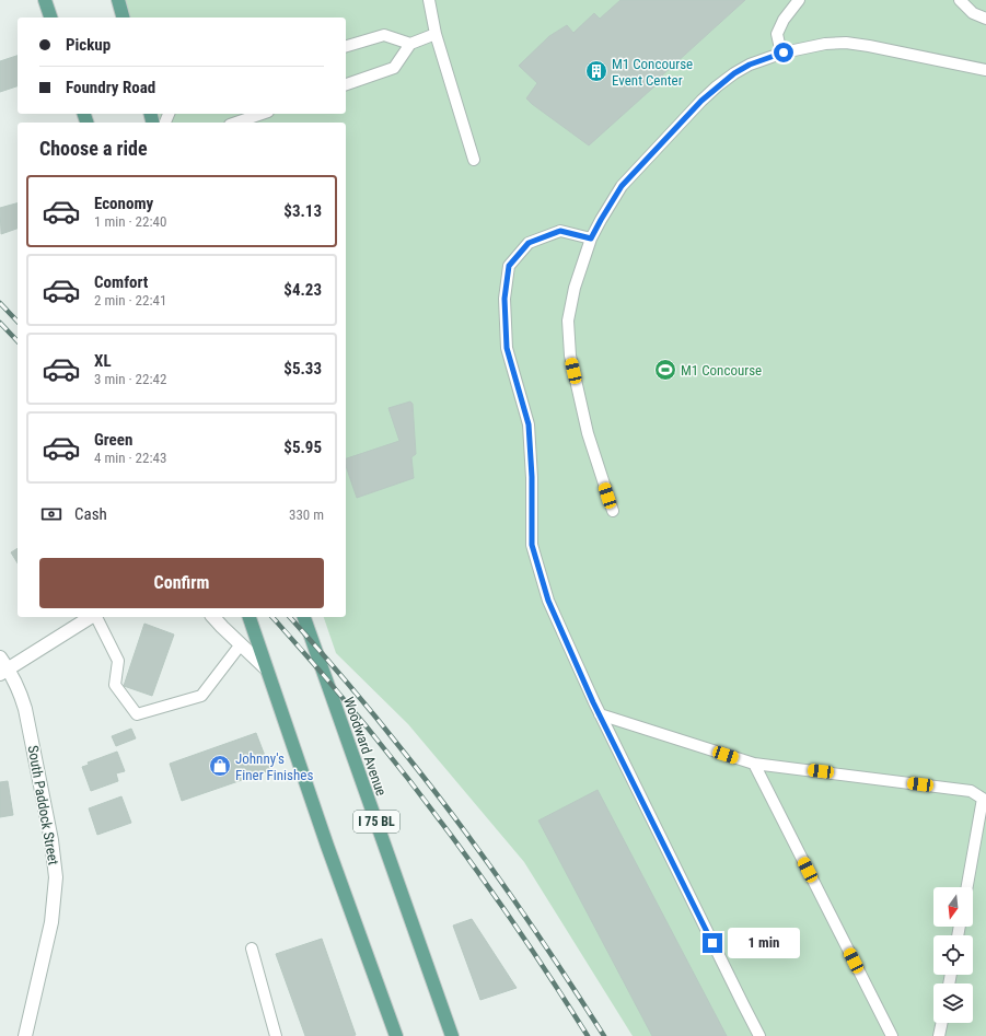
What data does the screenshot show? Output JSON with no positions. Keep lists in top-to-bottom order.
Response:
{
  "streets": {
    "main road": ["Woodward Avenue", "I 75 BL"],
    "street": ["South Paddock Street"]
  },
  "places": {
    "building": ["M1 Concourse Event Center"],
    "sports": ["M1 Concourse"],
    "shop": ["Johnny's Finer Finishes"]
  },
  "north": "bottom",
  "page": {
    "banner": ["Pickup", "Foundry Road"],
    "heading": "Choose a ride",
    "list": [
      {
        "name": "Economy",
        "note": "1 min · 22:40",
        "value": "$3.13"
      },
      {
        "name": "Comfort",
        "note": "2 min · 22:41",
        "value": "$4.23"
      },
      {
        "name": "XL",
        "note": "3 min · 22:42",
        "value": "$5.33"
      },
      {
        "name": "Green",
        "note": "4 min · 22:43",
        "value": "$5.95"
      }
    ],
    "pay": ["Cash", "330 m"],
    "buttons": "Confirm",
    "bubble": "1 min"
  }
}
